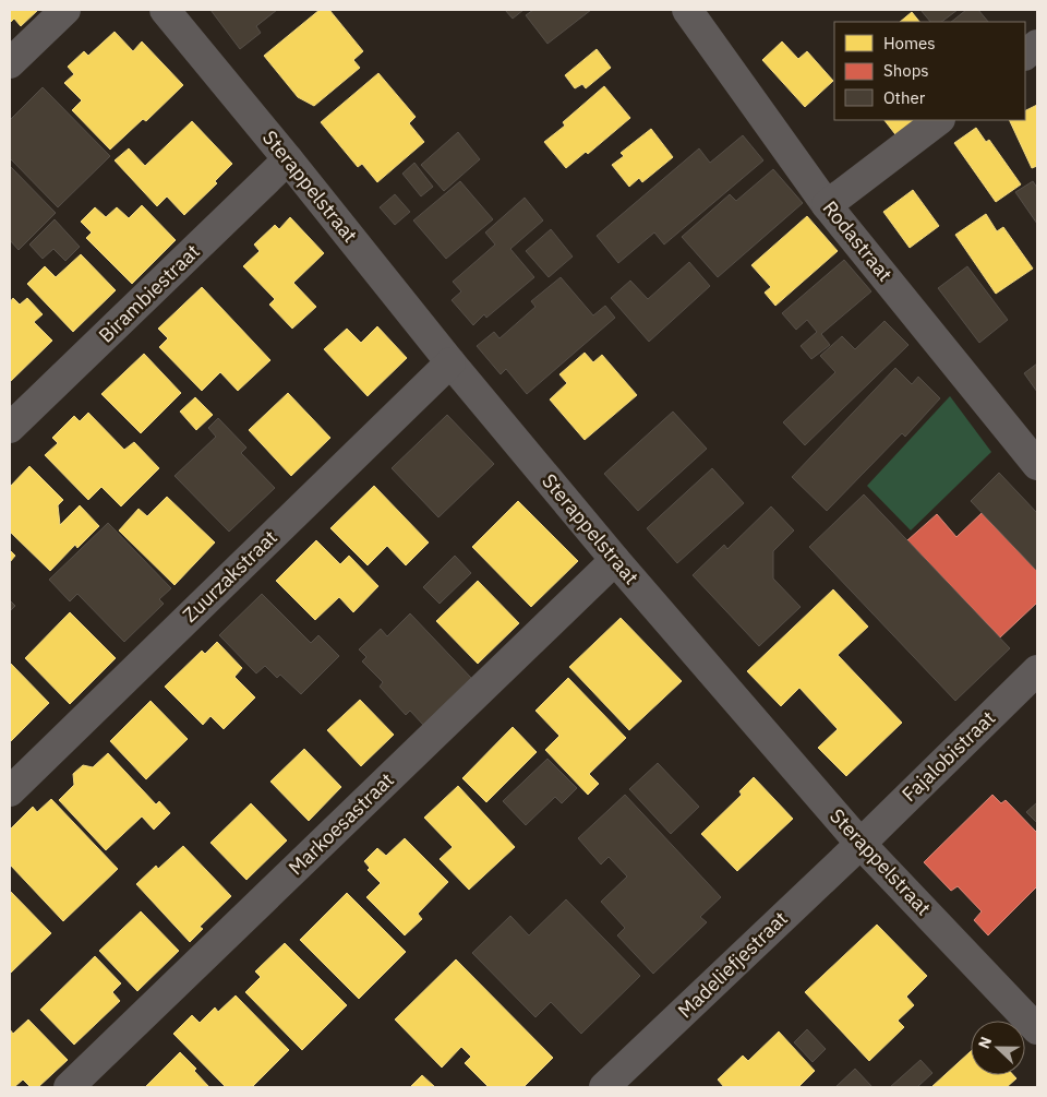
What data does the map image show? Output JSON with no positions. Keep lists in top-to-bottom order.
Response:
{
  "streets": {
    "street": [
      "Sterappelstraat",
      "Rodastraat",
      "Birambiestraat",
      "Zuurzakstraat",
      "Fajalobistraat",
      "Markoesastraat",
      "Madeliefjestraat"
    ]
  },
  "crossings": [
    ["Sterappelstraat", "Birambiestraat"],
    ["Sterappelstraat", "Zuurzakstraat"],
    ["Sterappelstraat", "Fajalobistraat"],
    ["Sterappelstraat", "Markoesastraat"],
    ["Sterappelstraat", "Madeliefjestraat"],
    ["Fajalobistraat", "Madeliefjestraat"]
  ],
  "legend": ["Homes", "Shops", "Other"],
  "north": "left"
}
